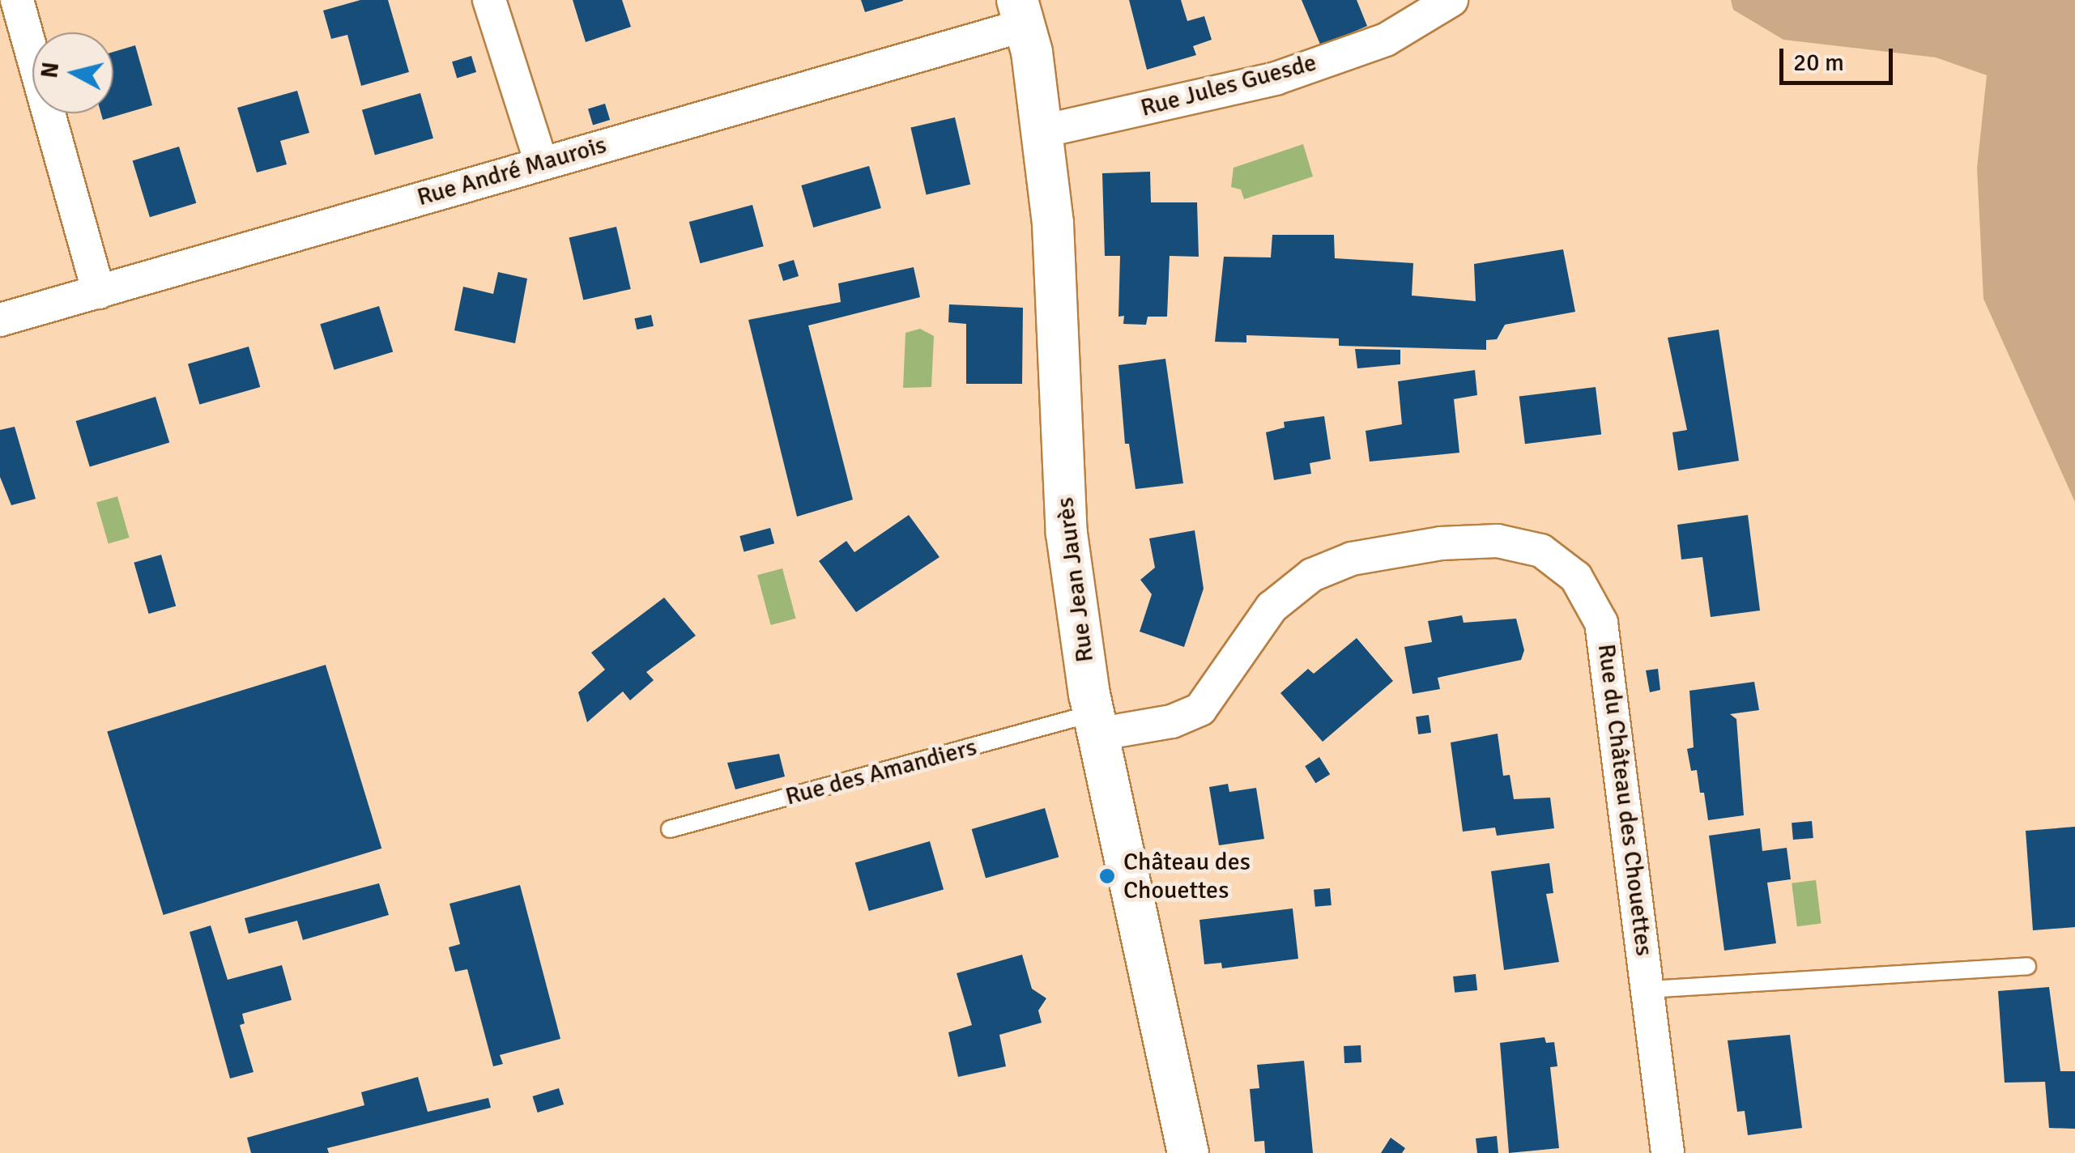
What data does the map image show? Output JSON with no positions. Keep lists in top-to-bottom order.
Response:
{
  "streets": {
    "street": [
      "Rue Jules Guesde",
      "Rue André Maurois",
      "Rue Jean Jaurès",
      "Rue du Château des Chouettes"
    ],
    "lane": ["Rue des Amandiers"]
  },
  "crossings": [
    ["Rue Jules Guesde", "Rue Jean Jaurès"],
    ["Rue André Maurois", "Rue Jean Jaurès"],
    ["Rue Jean Jaurès", "Rue des Amandiers"],
    ["Rue Jean Jaurès", "Rue du Château des Chouettes"],
    ["Rue des Amandiers", "Rue du Château des Chouettes"]
  ],
  "places": ["Château des Chouettes"],
  "scale_bar": "20 m",
  "north": "left"
}
